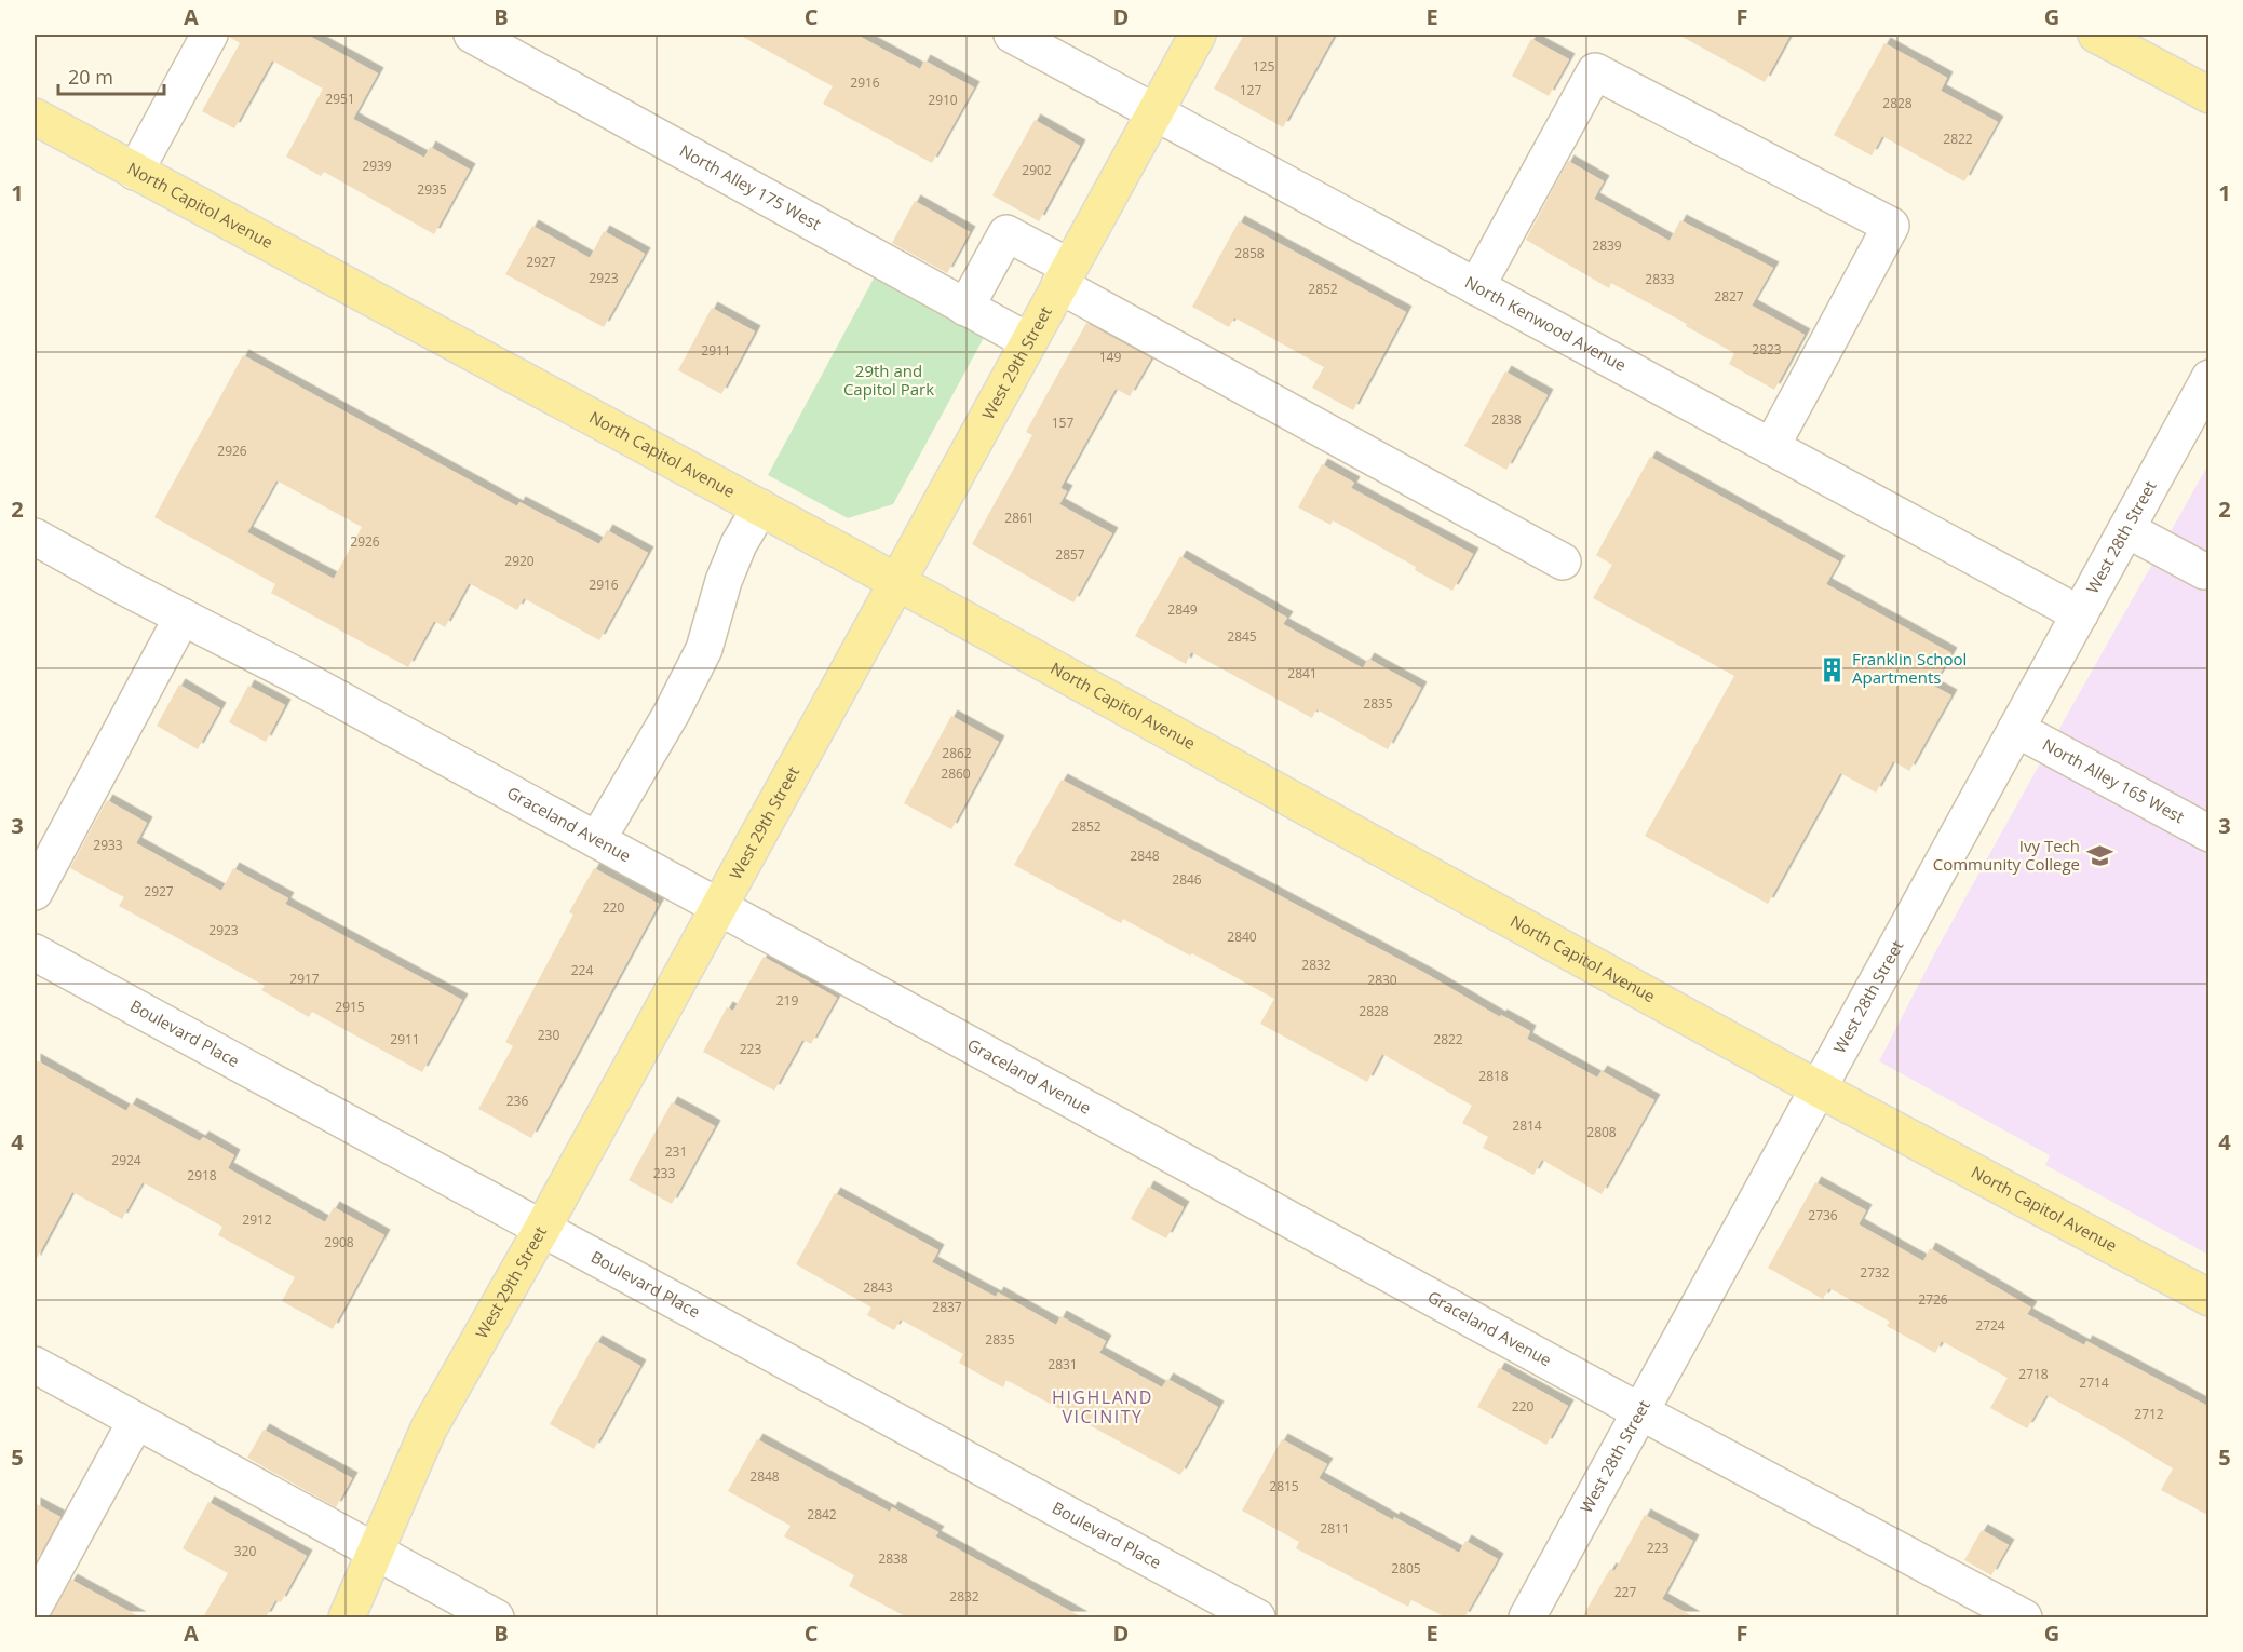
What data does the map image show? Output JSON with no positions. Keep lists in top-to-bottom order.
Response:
{
  "streets": {
    "main road": ["North Capitol Avenue", "West 29th Street"],
    "street": [
      "North Alley 175 West",
      "North Kenwood Avenue",
      "West 28th Street",
      "North Alley 165 West",
      "Graceland Avenue",
      "Boulevard Place"
    ]
  },
  "crossings": [
    ["North Alley 175 West", "West 29th Street"],
    ["North Capitol Avenue", "West 29th Street"],
    ["North Capitol Avenue", "West 28th Street"],
    ["North Kenwood Avenue", "West 29th Street"],
    ["North Kenwood Avenue", "West 28th Street"],
    ["West 29th Street", "Graceland Avenue"],
    ["West 29th Street", "Boulevard Place"],
    ["West 28th Street", "North Alley 165 West"],
    ["West 28th Street", "Graceland Avenue"]
  ],
  "districts": ["HIGHLAND VICINITY"],
  "parks": ["29th and Capitol Park"],
  "places": {
    "building": ["Franklin School Apartments"],
    "school or university": ["Ivy Tech Community College"]
  },
  "house_numbers": [
    "125",
    "2916",
    "127",
    "2951",
    "2910",
    "2828",
    "2822",
    "2939",
    "2902",
    "2935",
    "2839",
    "2858",
    "2927",
    "2923",
    "2833",
    "2852",
    "2827",
    "2823",
    "2911",
    "149",
    "2838",
    "157",
    "2926",
    "2861",
    "2926",
    "2857",
    "2920",
    "2916",
    "2849",
    "2845",
    "2841",
    "2835",
    "2862",
    "2860",
    "2852",
    "2933",
    "2848",
    "2846",
    "2927",
    "220",
    "2923",
    "2840",
    "2832",
    "224",
    "2917",
    "2830",
    "219",
    "2915",
    "2828",
    "230",
    "2911",
    "2822",
    "223",
    "2818",
    "236",
    "2814",
    "2808",
    "231",
    "2924",
    "233",
    "2918",
    "2736",
    "2912",
    "2908",
    "2732",
    "2843",
    "2726",
    "2837",
    "2724",
    "2835",
    "2831",
    "2718",
    "2714",
    "220",
    "2712",
    "2848",
    "2815",
    "2842",
    "2811",
    "223",
    "320",
    "2838",
    "2805",
    "227",
    "2832"
  ],
  "scale_bar": "20 m",
  "grid": {
    "columns": [
      "A",
      "B",
      "C",
      "D",
      "E",
      "F",
      "G"
    ],
    "rows": [
      "1",
      "2",
      "3",
      "4",
      "5"
    ]
  }
}
